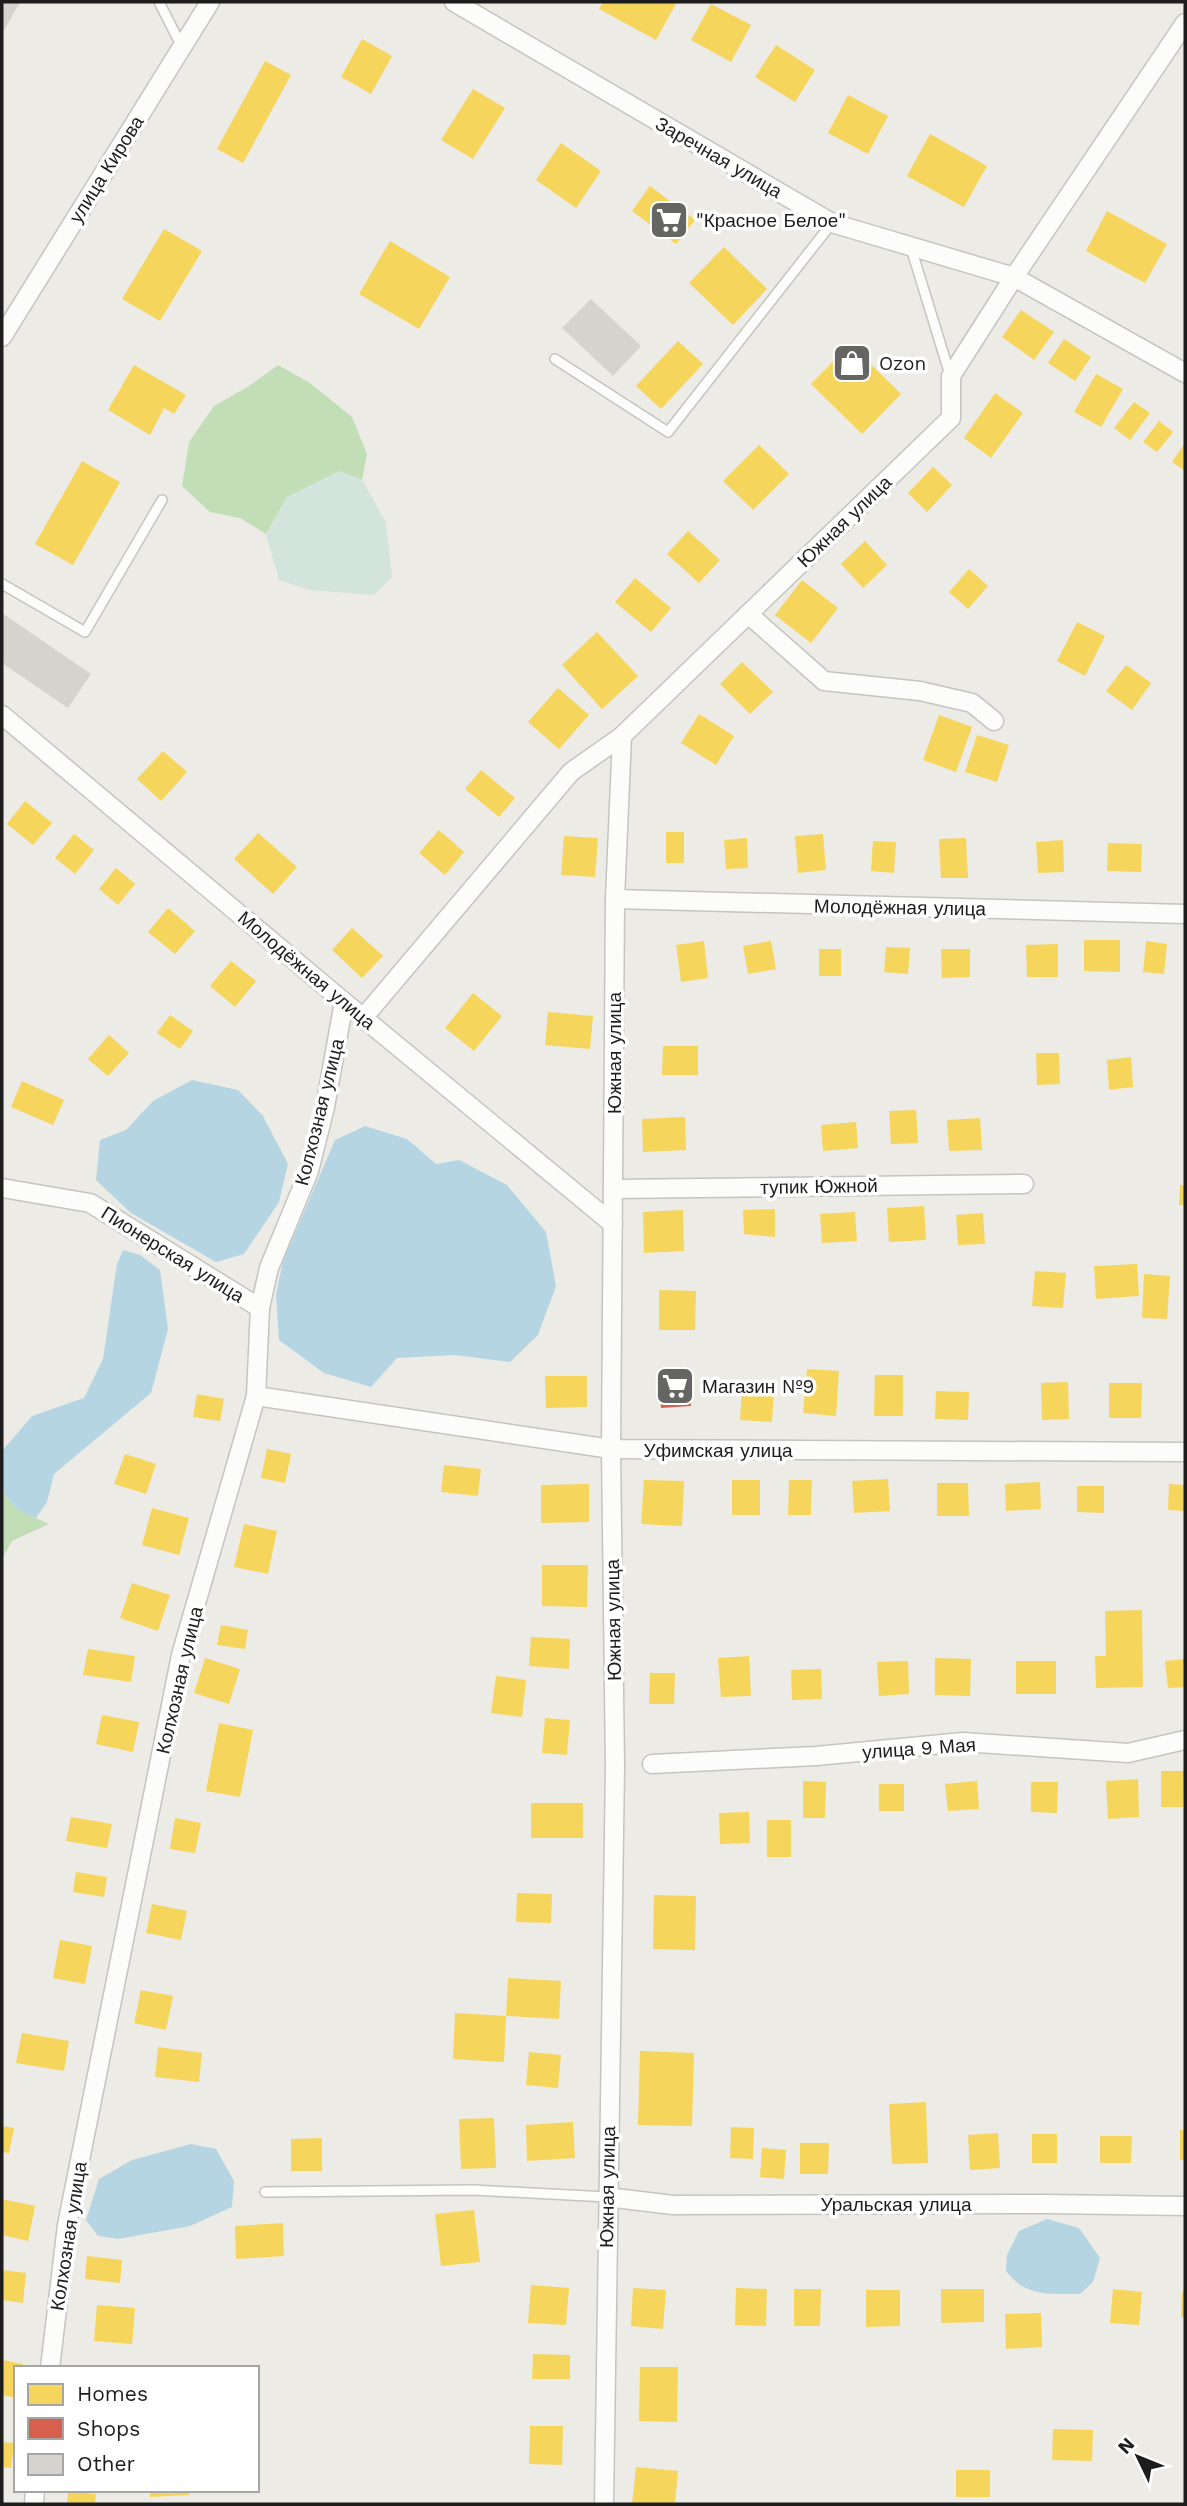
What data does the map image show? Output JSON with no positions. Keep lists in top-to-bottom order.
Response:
{
  "streets": {
    "street": [
      "Заречная улица",
      "улица Кирова",
      "Южная улица",
      "Молодёжная улица",
      "Колхозная улица",
      "тупик Южной",
      "Пионерская улица",
      "Уфимская улица",
      "улица 9 Мая",
      "Уральская улица"
    ]
  },
  "crossings": [
    ["Южная улица", "Молодёжная улица"],
    ["Южная улица", "тупик Южной"],
    ["Южная улица", "Уфимская улица"],
    ["Южная улица", "Уральская улица"],
    ["Молодёжная улица", "Колхозная улица"],
    ["Колхозная улица", "Пионерская улица"],
    ["Колхозная улица", "Уфимская улица"]
  ],
  "places": {
    "supermarket": ["\"Красное Белое\"", "Магазин №9"],
    "shop": ["Ozon"]
  },
  "legend": ["Homes", "Shops", "Other"],
  "north": "top left"
}
